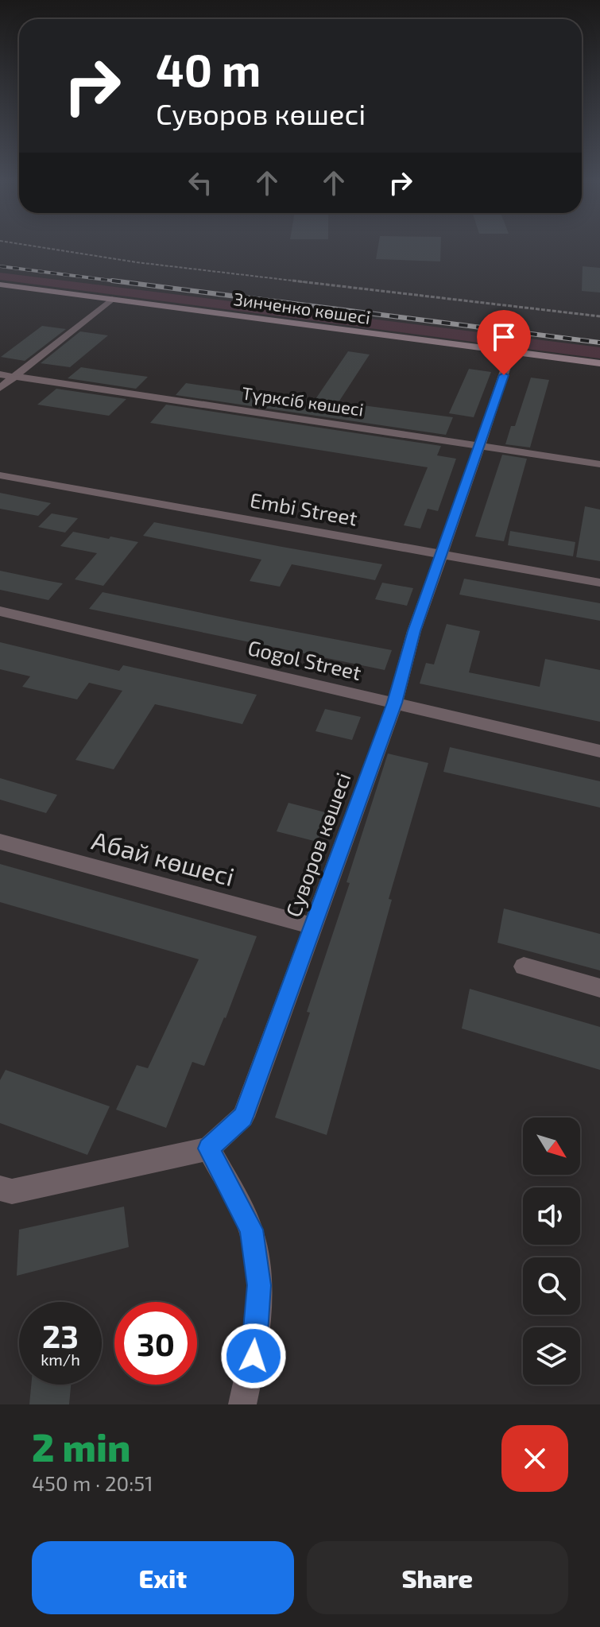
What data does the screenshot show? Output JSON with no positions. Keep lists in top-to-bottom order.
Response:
{
  "streets": {
    "main road": ["Зинченко көшесі"],
    "street": [
      "Түрксіб көшесі",
      "Embi Street",
      "Gogol Street",
      "Суворов көшесі",
      "Абай көшесі"
    ]
  },
  "crossings": [
    ["Зинченко көшесі", "Суворов көшесі"],
    ["Түрксіб көшесі", "Суворов көшесі"],
    ["Embi Street", "Суворов көшесі"],
    ["Gogol Street", "Суворов көшесі"],
    ["Суворов көшесі", "Абай көшесі"]
  ],
  "north": "bottom right",
  "page": {
    "turn": ["40 m", "Суворов көшесі"],
    "speed": "23 km/h",
    "limit": "30",
    "heading": ["2 min", "450 m · 20:51"],
    "buttons": ["Exit", "Share"]
  }
}
